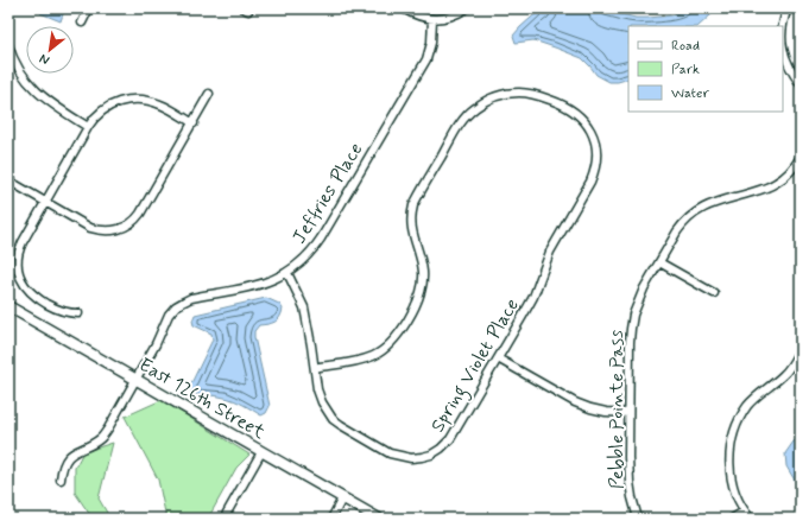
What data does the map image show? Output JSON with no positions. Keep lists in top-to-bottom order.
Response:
{
  "streets": {
    "street": [
      "Jeffries Place",
      "Spring Violet Place",
      "East 126th Street",
      "Pebble Pointe Pass"
    ]
  },
  "crossings": [
    ["Jeffries Place", "Spring Violet Place"],
    ["Jeffries Place", "East 126th Street"]
  ],
  "legend": ["Road", "Park", "Water"],
  "north": "bottom left"
}
